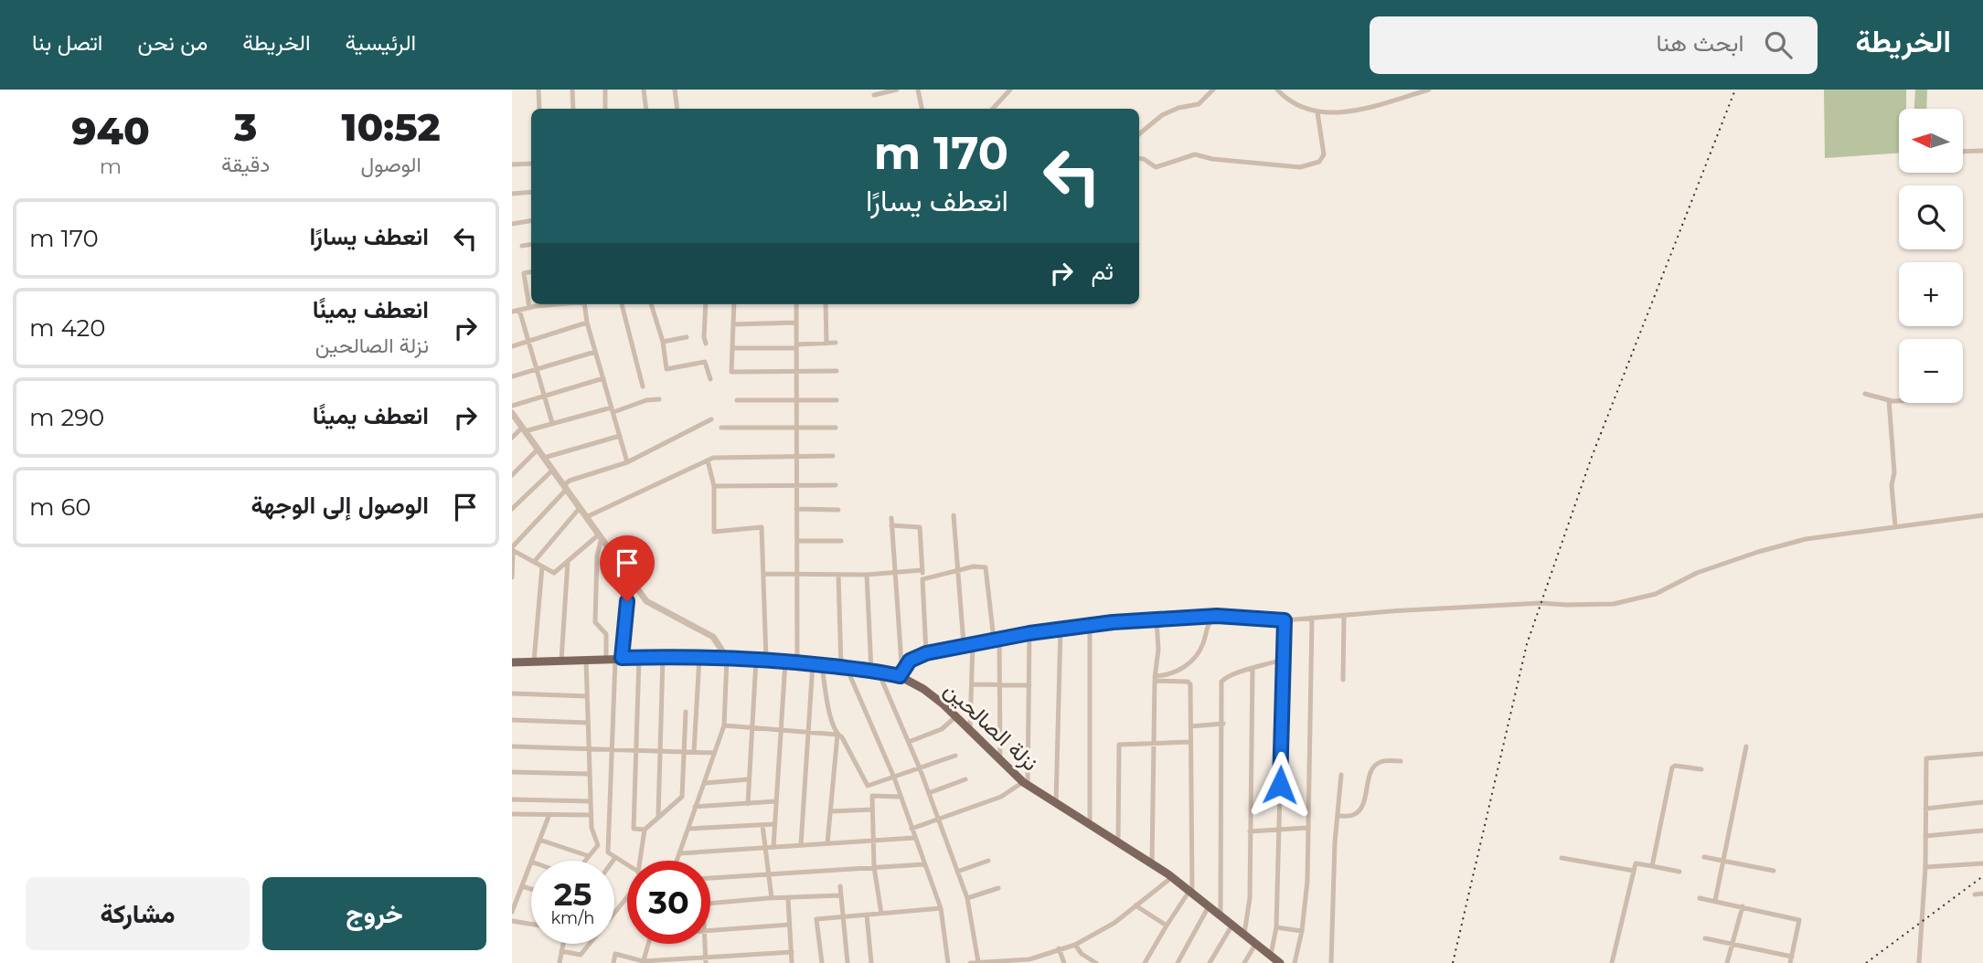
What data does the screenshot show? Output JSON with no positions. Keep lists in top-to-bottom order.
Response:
{
  "streets": {
    "main road": ["نزلة الصالحين"]
  },
  "north": "left",
  "page": {
    "header": "الخريطة",
    "search": "ابحث هنا",
    "nav": [
      "الرئيسية",
      "الخريطة",
      "من نحن",
      "اتصل بنا"
    ],
    "eta": [
      "10:52",
      "الوصول",
      "3",
      "دقيقة",
      "940",
      "m"
    ],
    "map_buttons": ["+", "−"],
    "turn": ["170 m", "انعطف يسارًا"],
    "list": [
      {
        "name": "انعطف يسارًا",
        "value": "170 m"
      },
      {
        "name": "انعطف يمينًا",
        "note": "نزلة الصالحين",
        "value": "420 m"
      },
      {
        "name": "انعطف يمينًا",
        "value": "290 m"
      },
      {
        "name": "الوصول إلى الوجهة",
        "value": "60 m"
      }
    ],
    "then": "ثم",
    "speed": "25 km/h",
    "limit": "30",
    "buttons": ["خروج", "مشاركة"]
  }
}
